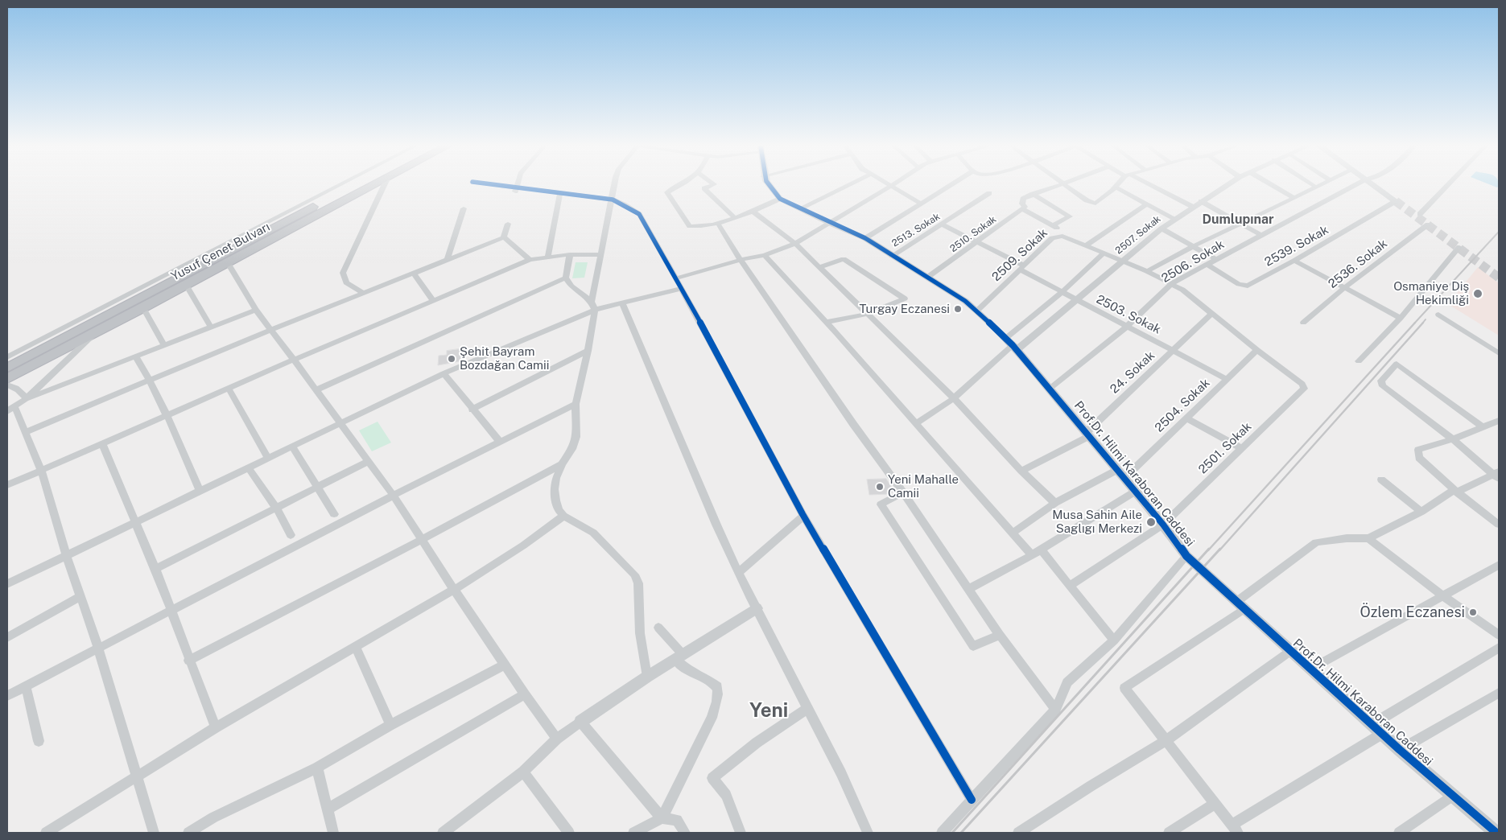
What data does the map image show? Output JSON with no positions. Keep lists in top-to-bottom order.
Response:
{
  "streets": {
    "highway": ["Yusuf Çenet Bulvarı"],
    "street": [
      "2513. Sokak",
      "2510. Sokak",
      "2507. Sokak",
      "2539. Sokak",
      "2509. Sokak",
      "2506. Sokak",
      "2536. Sokak",
      "2503. Sokak",
      "24. Sokak",
      "2504. Sokak",
      "2501. Sokak",
      "Prof.Dr. Hilmi Karaboran Caddesi"
    ]
  },
  "crossings": [
    ["2513. Sokak", "2503. Sokak"],
    ["2513. Sokak", "Prof.Dr. Hilmi Karaboran Caddesi"],
    ["2510. Sokak", "2503. Sokak"],
    ["2510. Sokak", "Prof.Dr. Hilmi Karaboran Caddesi"],
    ["2507. Sokak", "2509. Sokak"],
    ["2507. Sokak", "2503. Sokak"],
    ["2507. Sokak", "Prof.Dr. Hilmi Karaboran Caddesi"],
    ["2539. Sokak", "2506. Sokak"],
    ["2509. Sokak", "2506. Sokak"],
    ["2509. Sokak", "2503. Sokak"],
    ["2509. Sokak", "Prof.Dr. Hilmi Karaboran Caddesi"],
    ["2506. Sokak", "2503. Sokak"],
    ["2506. Sokak", "Prof.Dr. Hilmi Karaboran Caddesi"],
    ["2503. Sokak", "24. Sokak"],
    ["2503. Sokak", "2504. Sokak"],
    ["24. Sokak", "Prof.Dr. Hilmi Karaboran Caddesi"],
    ["2504. Sokak", "2501. Sokak"],
    ["2504. Sokak", "Prof.Dr. Hilmi Karaboran Caddesi"],
    ["2501. Sokak", "Prof.Dr. Hilmi Karaboran Caddesi"]
  ],
  "districts": ["Dumlupınar", "Yeni"],
  "places": [
    "Osmaniye Diş Hekimliği",
    "Turgay Eczanesi",
    "Şehit Bayram Bozdağan Camii",
    "Yeni Mahalle Camii",
    "Musa Sahin Aile Saglıgı Merkezi",
    "Özlem Eczanesi"
  ]
}
